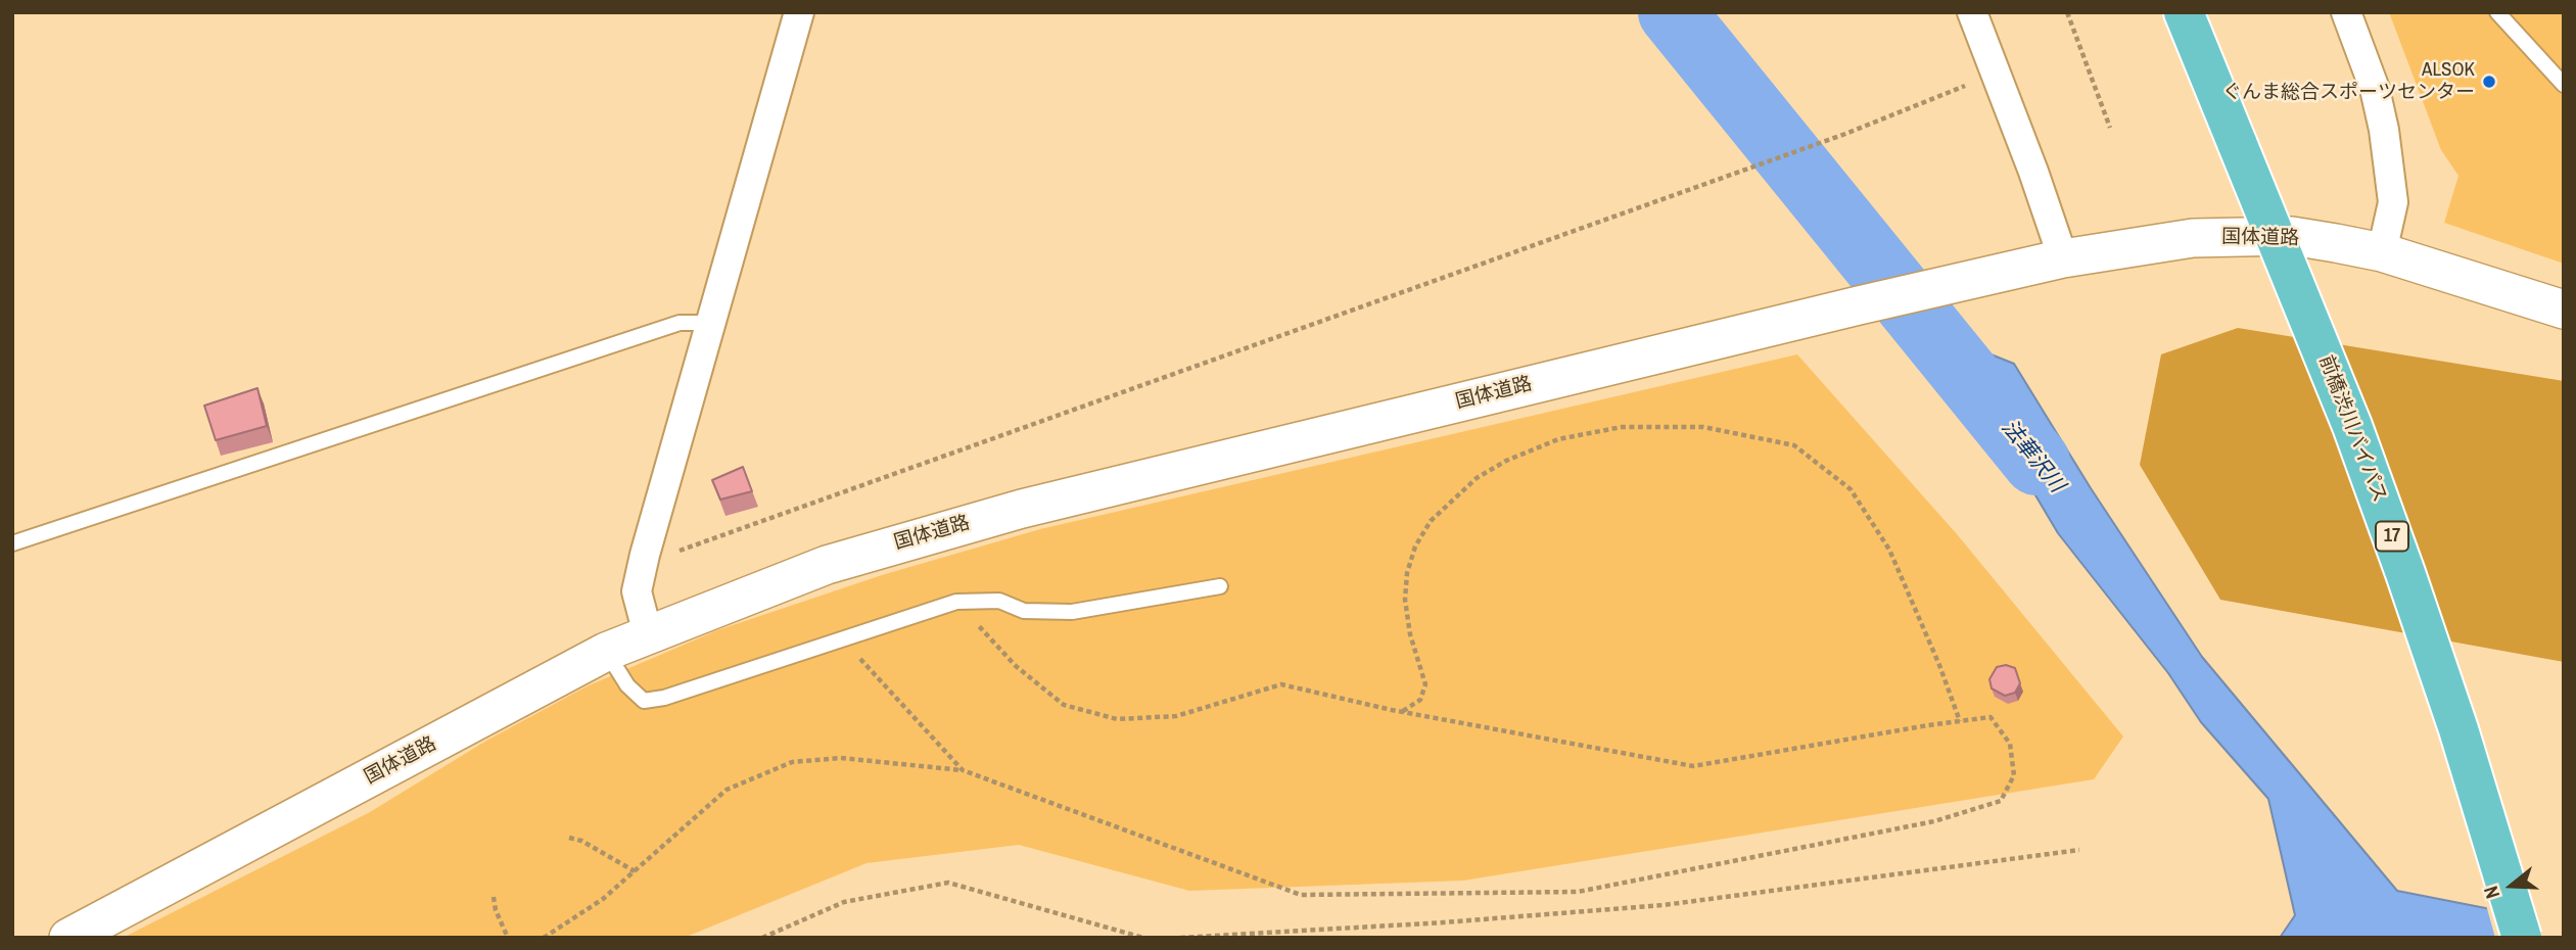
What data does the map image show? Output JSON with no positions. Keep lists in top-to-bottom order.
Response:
{
  "streets": {
    "highway": ["前橋渋川バイパス", "17"],
    "street": ["国体道路"]
  },
  "water": ["法華沢川"],
  "places": ["ALSOK ぐんま総合スポーツセンター"],
  "north": "left"
}
